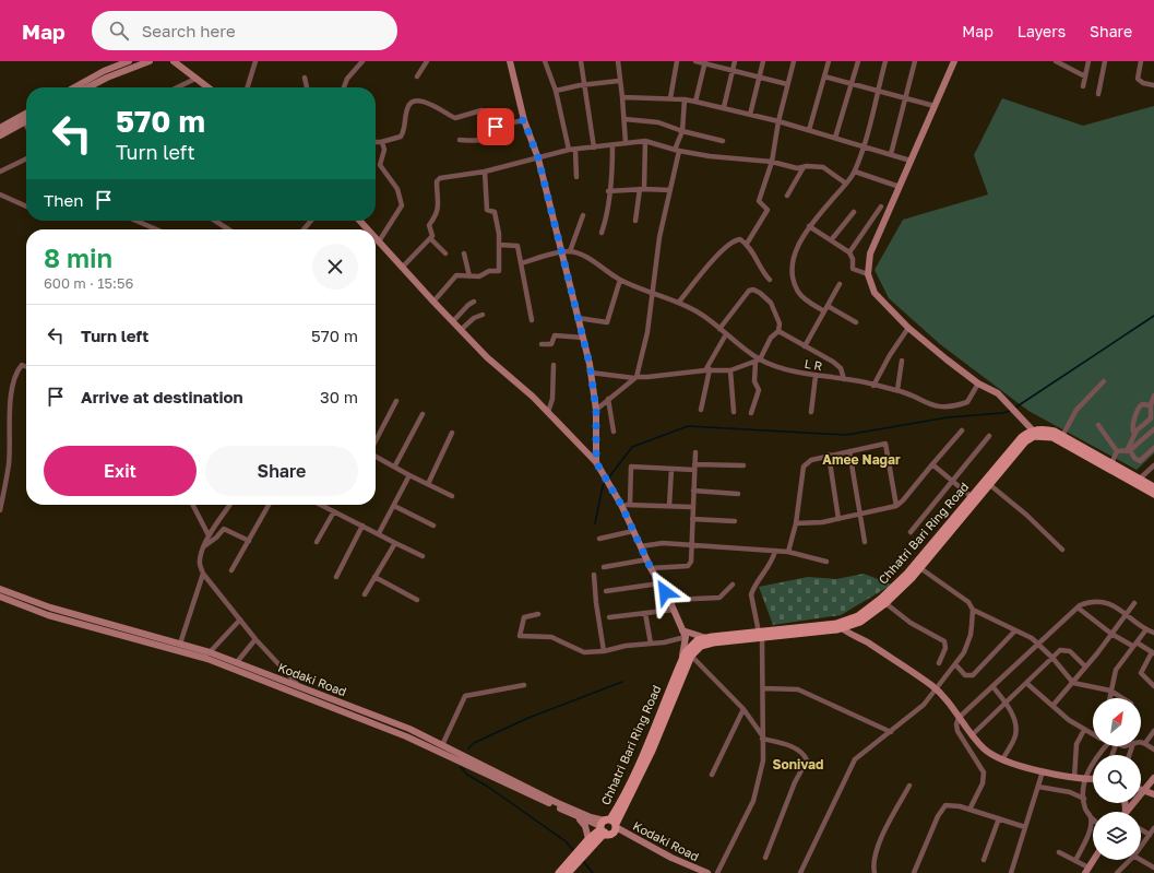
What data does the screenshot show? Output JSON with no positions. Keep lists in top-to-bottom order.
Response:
{
  "streets": {
    "main road": ["Chhatri Bari Ring Road"],
    "street": ["L R", "Kodaki Road"]
  },
  "crossings": [
    ["Chhatri Bari Ring Road", "Kodaki Road"]
  ],
  "districts": ["Amee Nagar", "Sonivad"],
  "north": "top right",
  "page": {
    "header": "Map",
    "search": "Search here",
    "nav": ["Map", "Layers", "Share"],
    "turn": ["570 m", "Turn left"],
    "then": "Then",
    "heading": ["8 min", "600 m · 15:56"],
    "list": [
      {
        "name": "Turn left",
        "value": "570 m"
      },
      {
        "name": "Arrive at destination",
        "value": "30 m"
      }
    ],
    "buttons": ["Exit", "Share"]
  }
}
